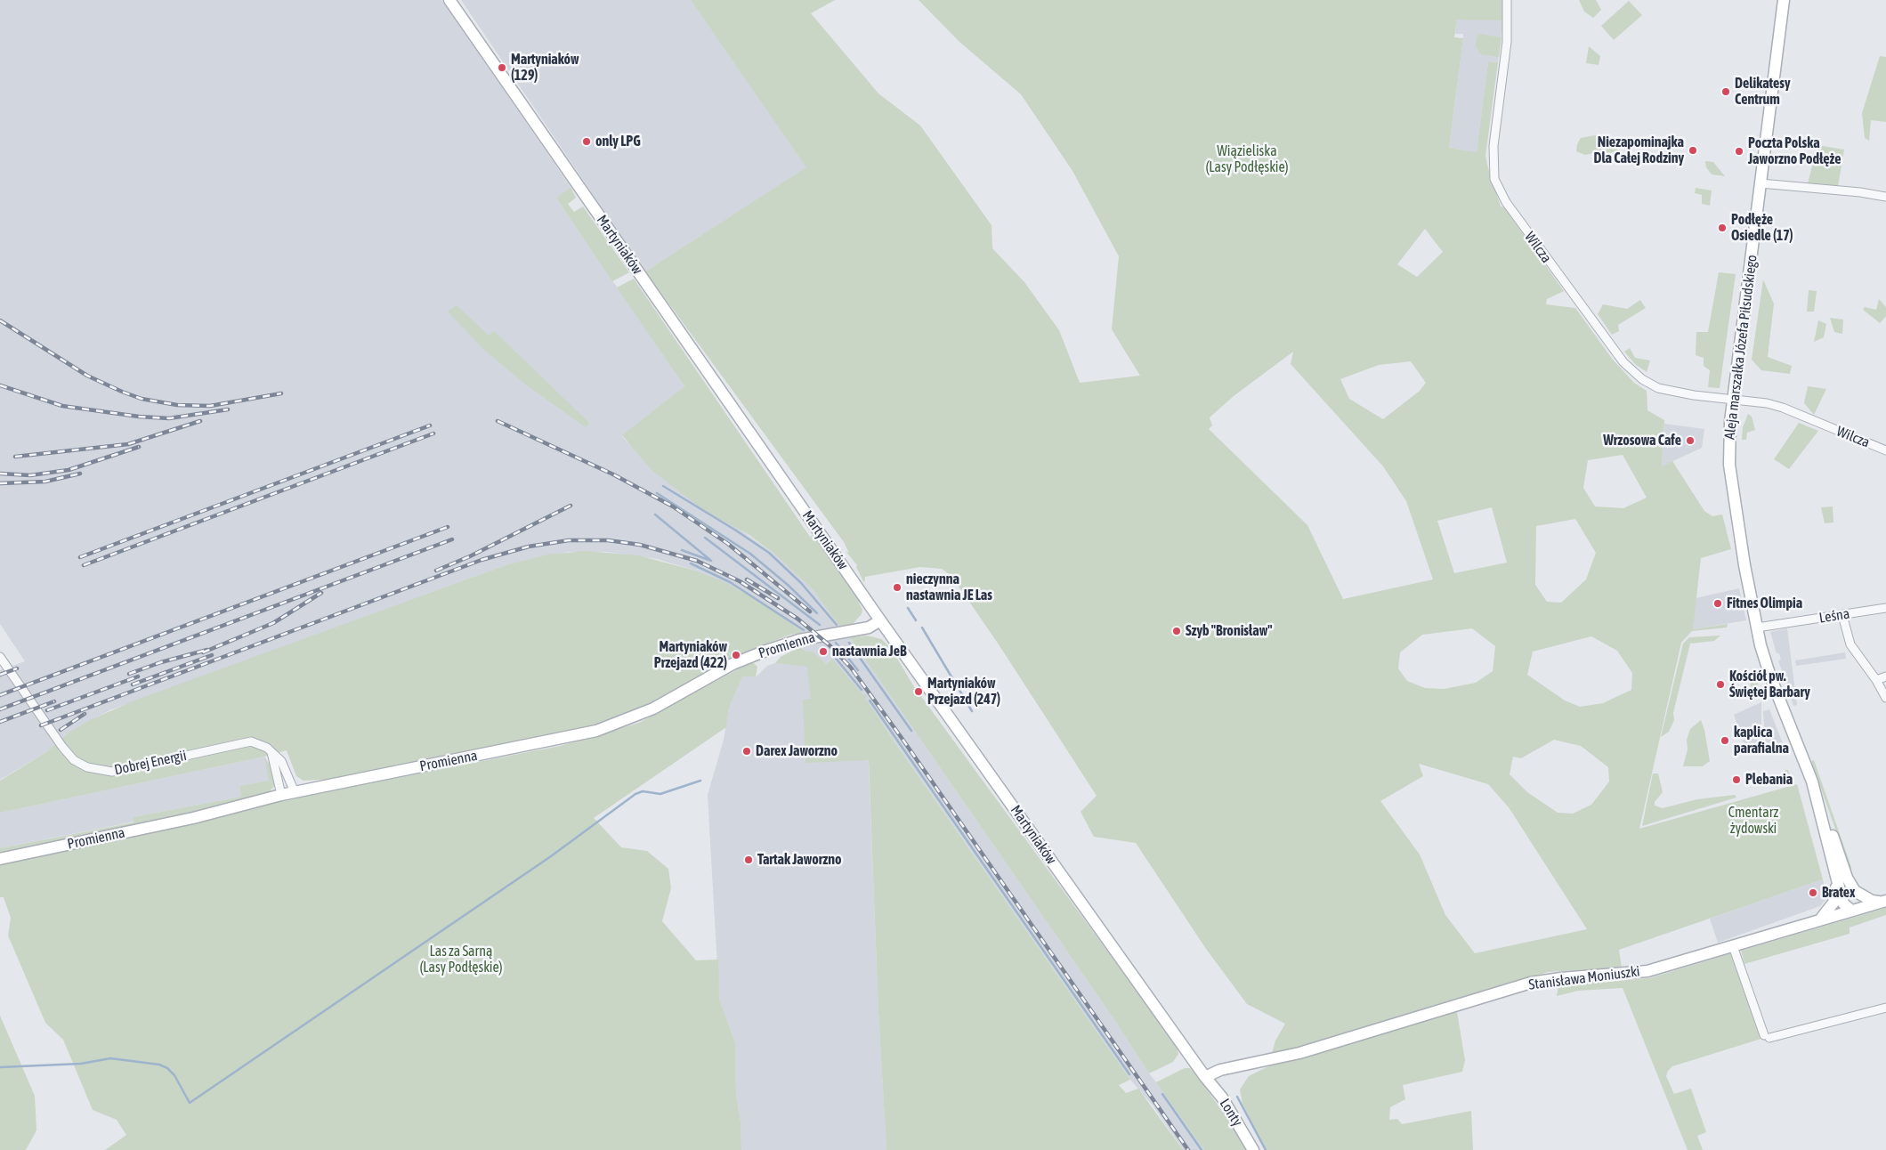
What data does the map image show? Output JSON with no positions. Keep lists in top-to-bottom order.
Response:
{
  "streets": {
    "street": [
      "Martyniaków",
      "Wilcza",
      "Aleja marszałka Józefa Piłsudskiego",
      "Leśna",
      "Promienna",
      "Dobrej Energii",
      "Stanisława Moniuszki",
      "Lonty"
    ]
  },
  "crossings": [
    ["Martyniaków", "Promienna"],
    ["Martyniaków", "Stanisława Moniuszki"],
    ["Martyniaków", "Lonty"],
    ["Wilcza", "Aleja marszałka Józefa Piłsudskiego"],
    ["Aleja marszałka Józefa Piłsudskiego", "Leśna"],
    ["Aleja marszałka Józefa Piłsudskiego", "Stanisława Moniuszki"],
    ["Promienna", "Dobrej Energii"],
    ["Stanisława Moniuszki", "Lonty"]
  ],
  "parks": ["Wiązieliska (Lasy Podłęskie)", "Cmentarz żydowski", "Las za Sarną (Lasy Podłęskie)"],
  "places": [
    "Martyniaków (129)",
    "Delikatesy Centrum",
    "only LPG",
    "Niezapominajka Dla Całej Rodziny",
    "Poczta Polska Jaworzno Podłęże",
    "Podłęże Osiedle (17)",
    "Wrzosowa Cafe",
    "nieczynna nastawnia JE Las",
    "Fitnes Olimpia",
    "Szyb \"Bronisław\"",
    "nastawnia JeB",
    "Martyniaków Przejazd (422)",
    "Kościół pw. Świętej Barbary",
    "Martyniaków Przejazd (247)",
    "kaplica parafialna",
    "Darex Jaworzno",
    "Plebania",
    "Tartak Jaworzno",
    "Bratex"
  ]
}
